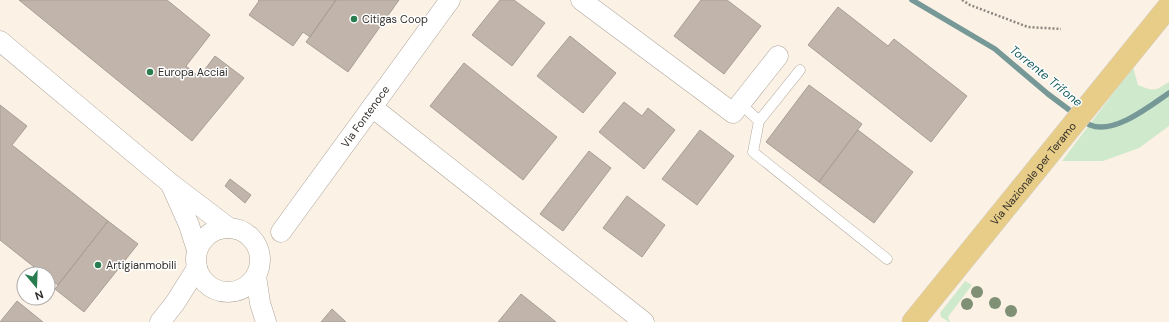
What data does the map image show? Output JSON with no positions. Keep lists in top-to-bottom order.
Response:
{
  "streets": {
    "main road": ["Via Nazionale per Teramo"],
    "street": ["Via Fontenoce"]
  },
  "water": ["Torrente Trifone"],
  "places": ["Citigas Coop", "Europa Acciai", "Artigianmobili"],
  "north": "bottom"
}
